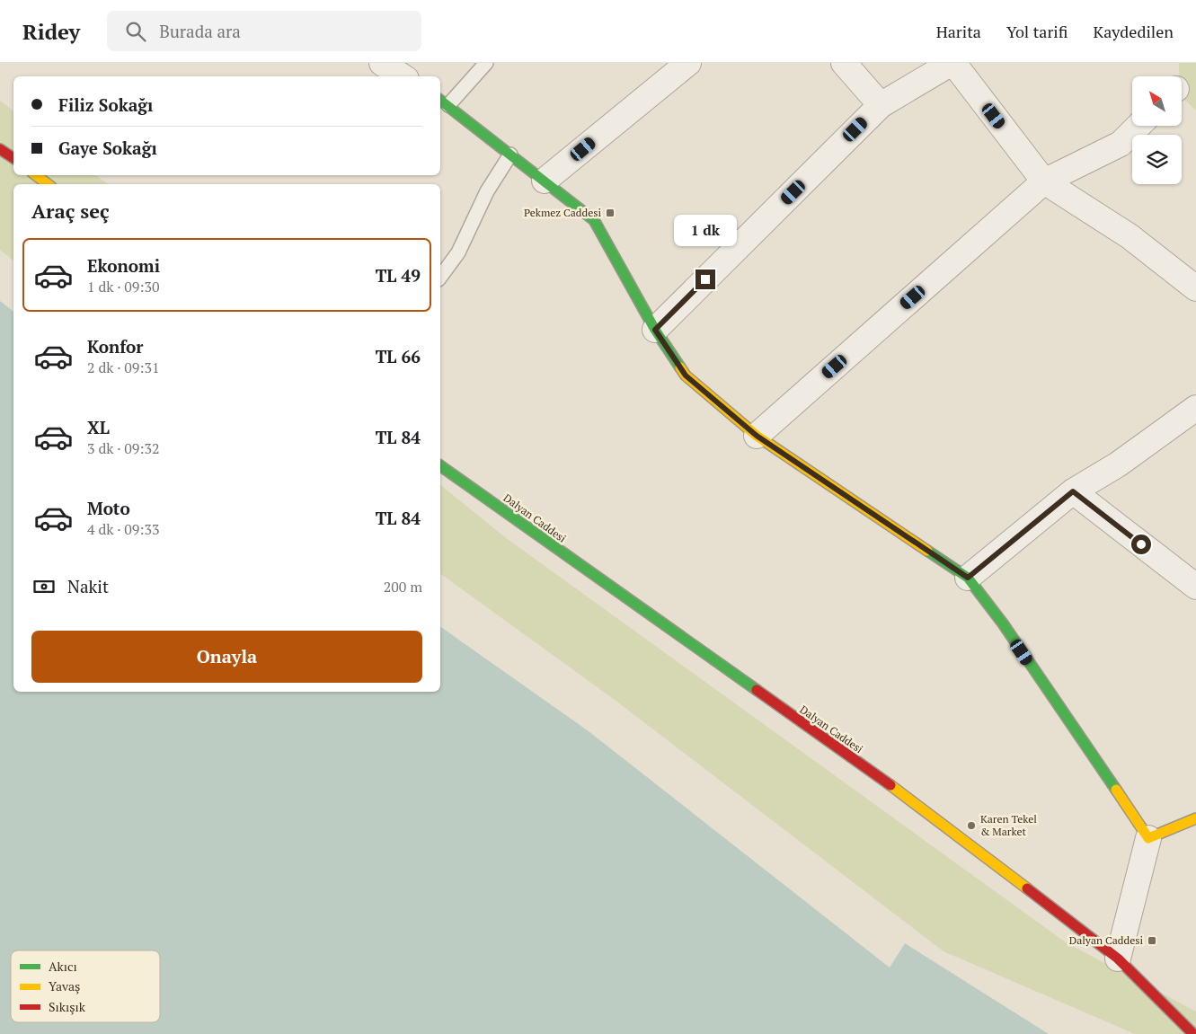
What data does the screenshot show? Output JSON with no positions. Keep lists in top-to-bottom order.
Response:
{
  "streets": {
    "street": ["Dalyan Caddesi"]
  },
  "places": {
    "transit": ["Pekmez Caddesi", "Dalyan Caddesi"],
    "other": ["Karen Tekel & Market"]
  },
  "legend": ["Akıcı", "Yavaş", "Sıkışık"],
  "north": "top left",
  "page": {
    "header": "Ridey",
    "search": "Burada ara",
    "nav": ["Harita", "Yol tarifi", "Kaydedilen"],
    "banner": ["Filiz Sokağı", "Gaye Sokağı"],
    "heading": "Araç seç",
    "bubble": "1 dk",
    "list": [
      {
        "name": "Ekonomi",
        "note": "1 dk · 09:30",
        "value": "TL 49"
      },
      {
        "name": "Konfor",
        "note": "2 dk · 09:31",
        "value": "TL 66"
      },
      {
        "name": "XL",
        "note": "3 dk · 09:32",
        "value": "TL 84"
      },
      {
        "name": "Moto",
        "note": "4 dk · 09:33",
        "value": "TL 84"
      }
    ],
    "pay": ["Nakit", "200 m"],
    "buttons": "Onayla"
  }
}
